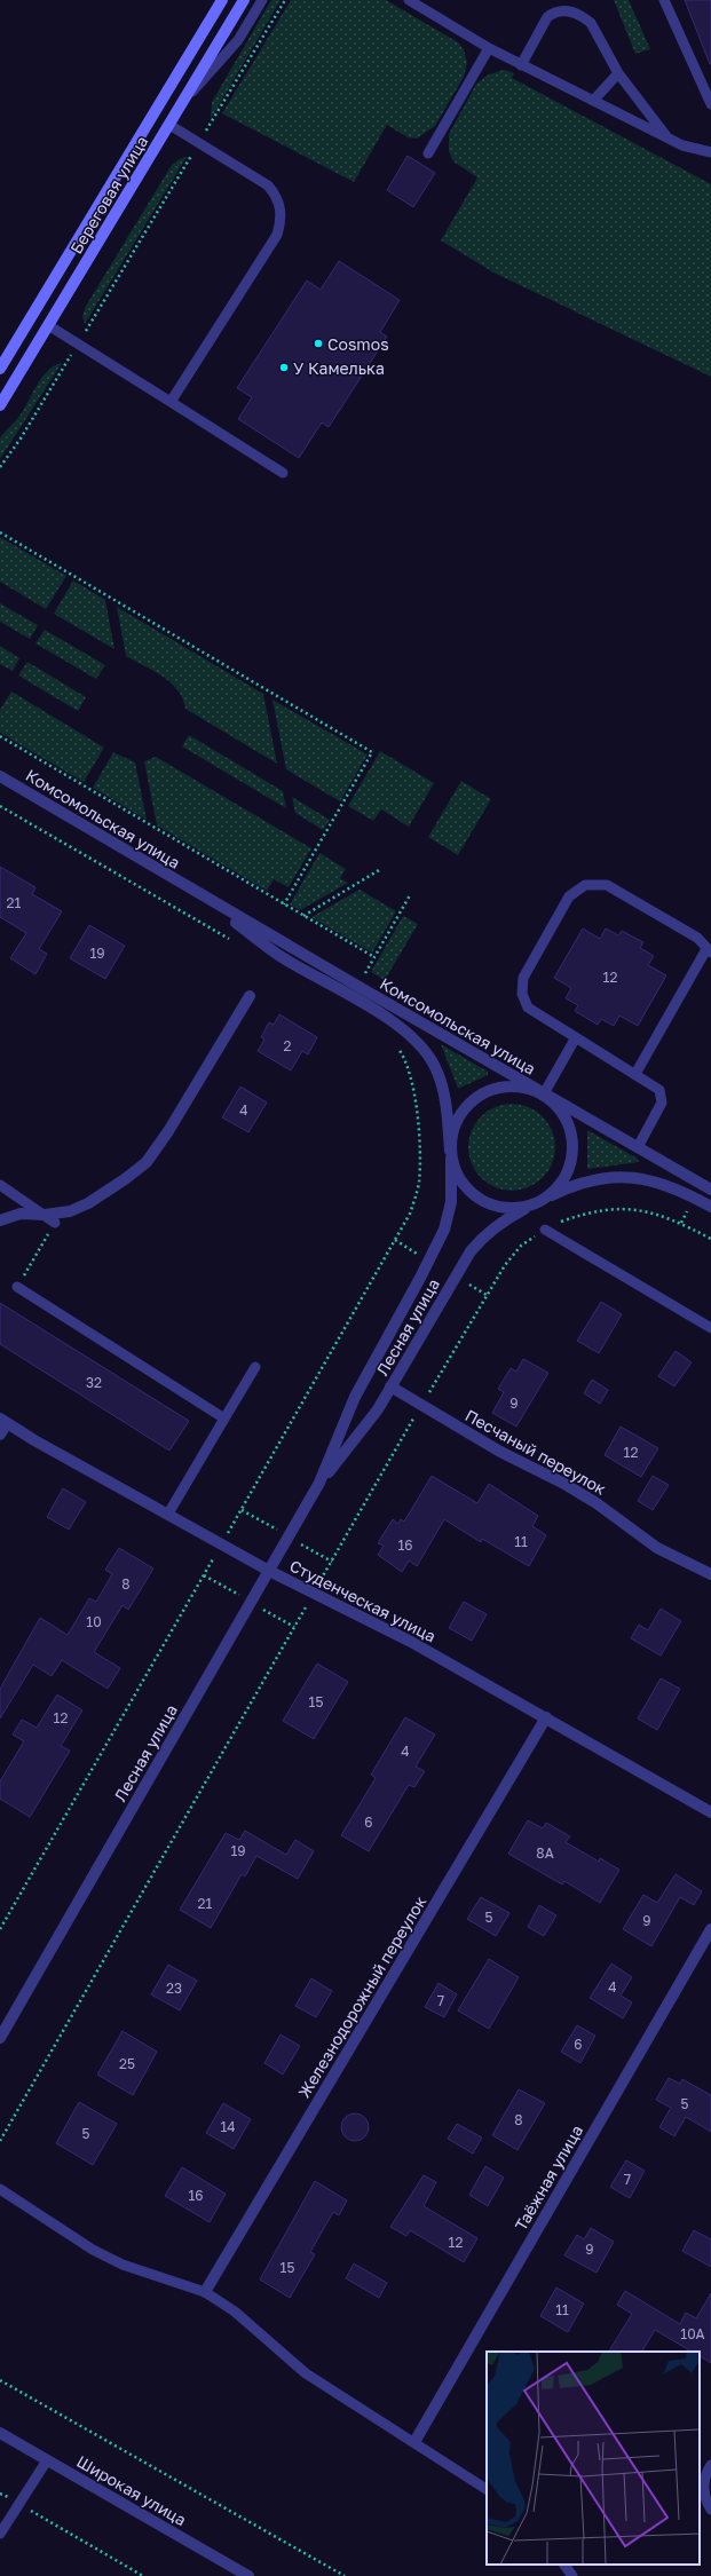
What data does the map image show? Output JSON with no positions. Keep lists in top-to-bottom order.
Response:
{
  "streets": {
    "main road": ["Береговая улица"],
    "street": [
      "Комсомольская улица",
      "Лесная улица",
      "Песчаный переулок",
      "Студенческая улица",
      "Железнодорожный переулок",
      "Таёжная улица",
      "Широкая улица"
    ]
  },
  "crossings": [
    ["Комсомольская улица", "Лесная улица"],
    ["Лесная улица", "Песчаный переулок"],
    ["Лесная улица", "Студенческая улица"],
    ["Студенческая улица", "Железнодорожный переулок"]
  ],
  "places": ["Cosmos", "У Камелька"],
  "house_numbers": [
    "21",
    "19",
    "12",
    "2",
    "4",
    "32",
    "9",
    "12",
    "11",
    "16",
    "8",
    "10",
    "15",
    "12",
    "4",
    "6",
    "19",
    "8А",
    "21",
    "5",
    "9",
    "4",
    "23",
    "7",
    "6",
    "25",
    "5",
    "8",
    "14",
    "5",
    "7",
    "16",
    "12",
    "9",
    "15",
    "11",
    "10А"
  ]
}
